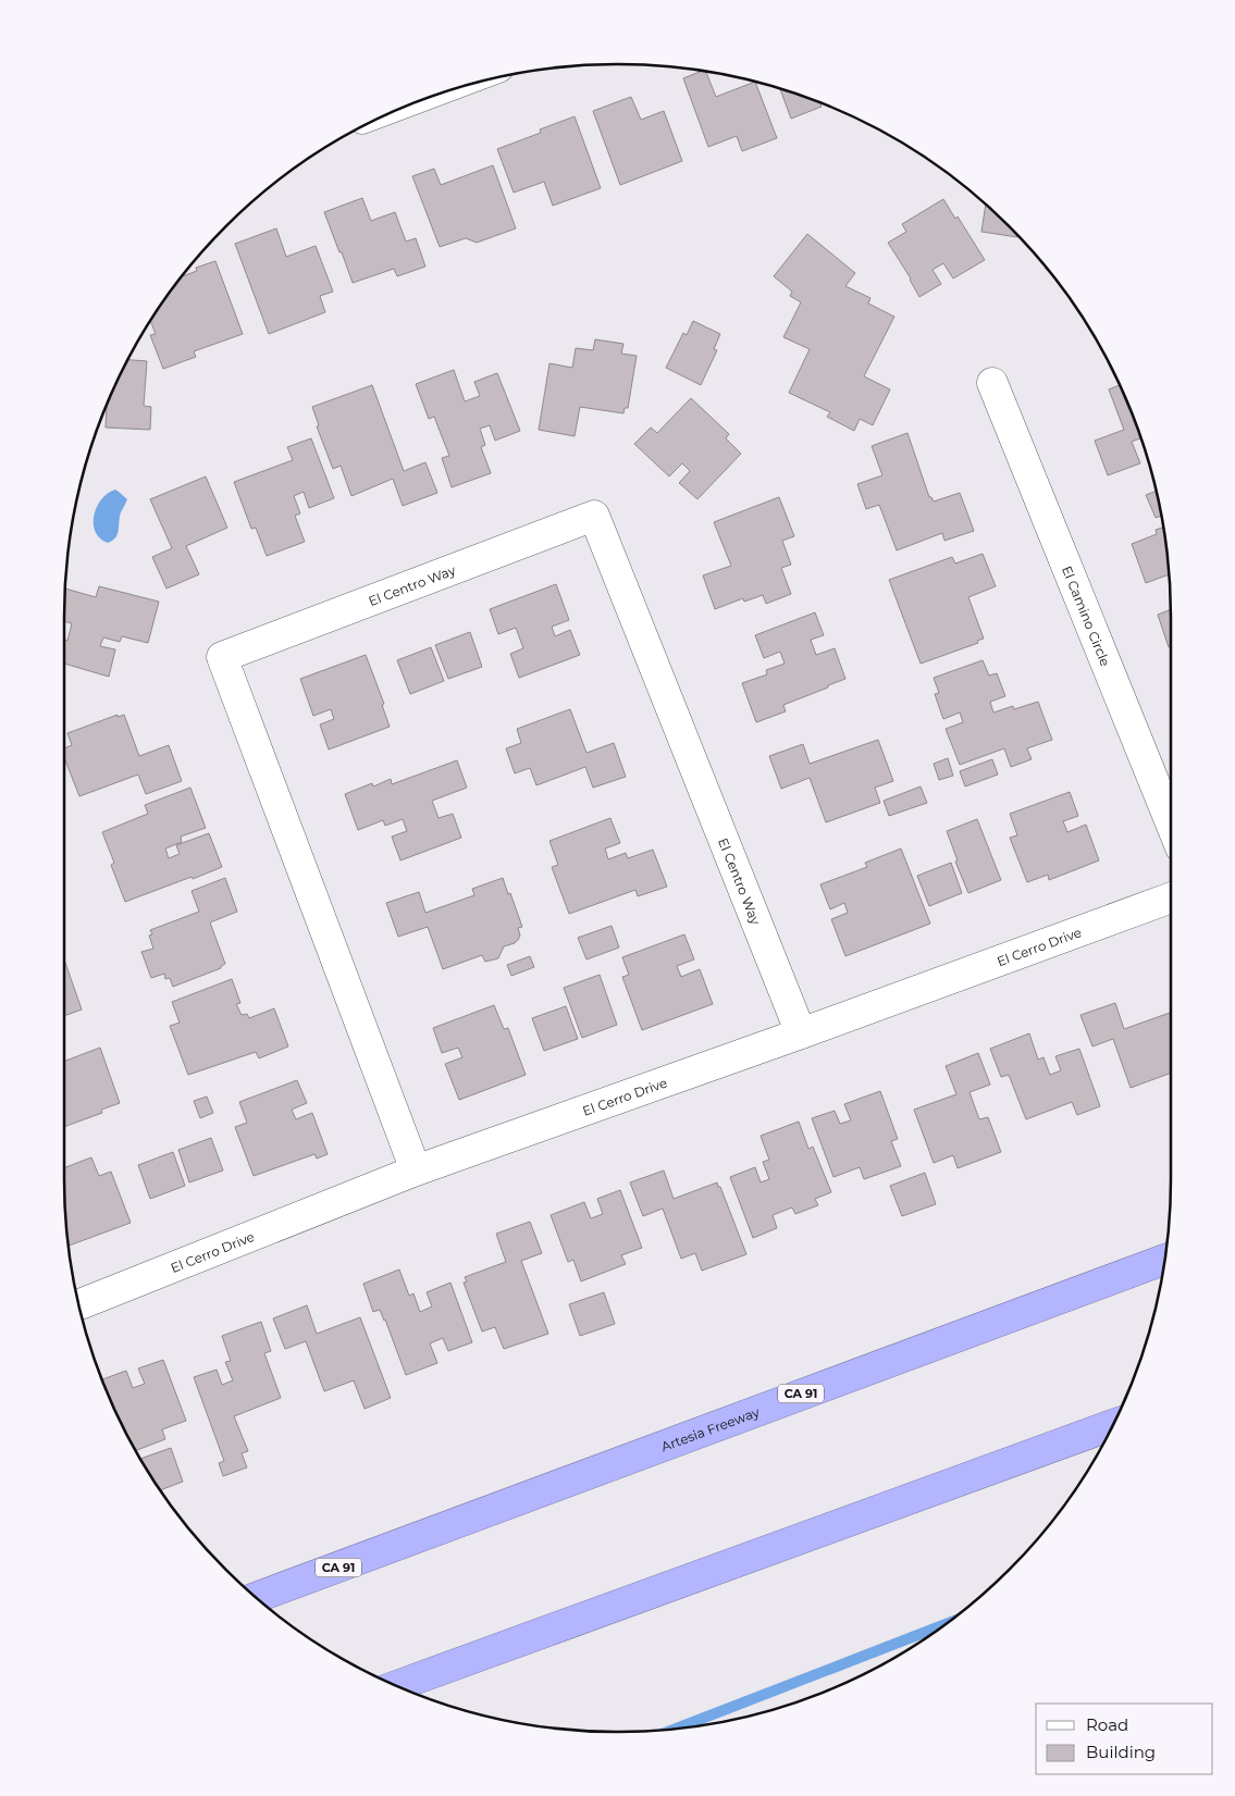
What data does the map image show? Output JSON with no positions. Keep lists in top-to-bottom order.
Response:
{
  "streets": {
    "highway": ["CA 91", "Artesia Freeway"],
    "street": ["El Centro Way", "El Camino Circle", "El Cerro Drive"]
  },
  "crossings": [
    ["El Centro Way", "El Cerro Drive"]
  ],
  "legend": ["Road", "Building"]
}
